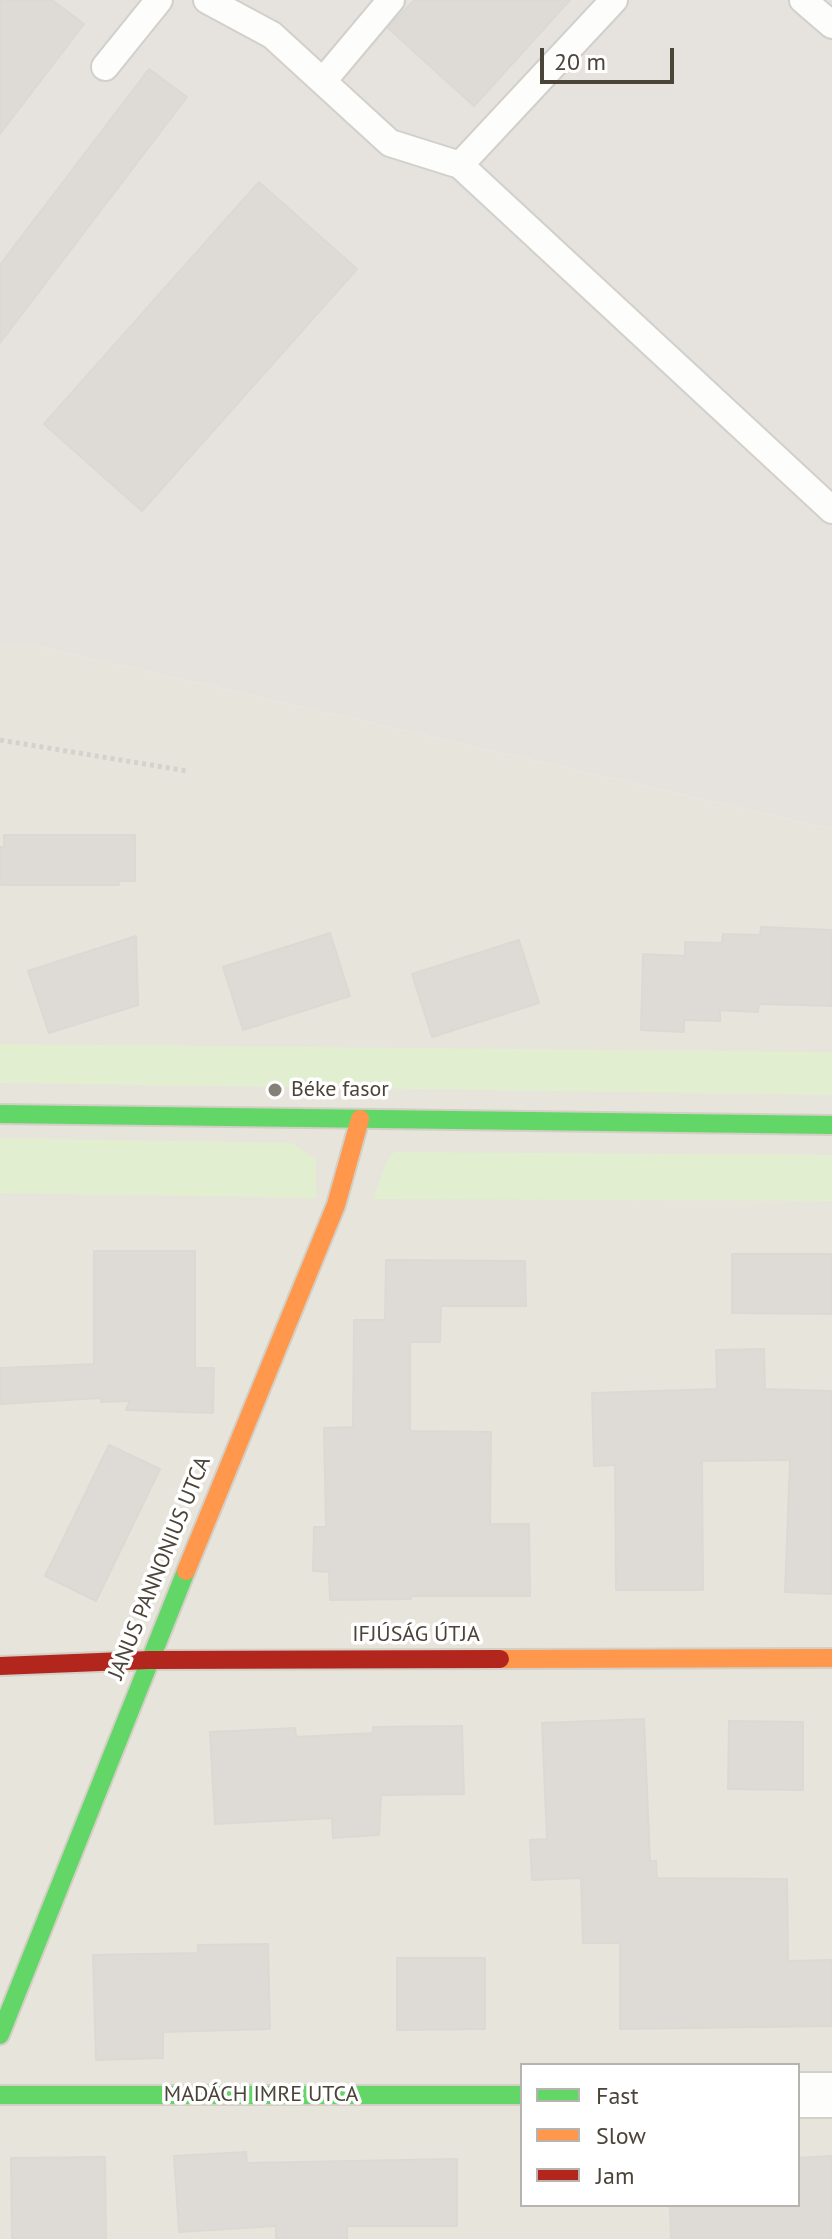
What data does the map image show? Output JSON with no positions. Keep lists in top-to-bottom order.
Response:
{
  "streets": {
    "street": ["JANUS PANNONIUS UTCA", "IFJÚSÁG ÚTJA", "MADÁCH IMRE UTCA"]
  },
  "crossings": [
    ["JANUS PANNONIUS UTCA", "IFJÚSÁG ÚTJA"]
  ],
  "places": ["Béke fasor"],
  "legend": ["Fast", "Slow", "Jam"],
  "scale_bar": "20 m"
}
